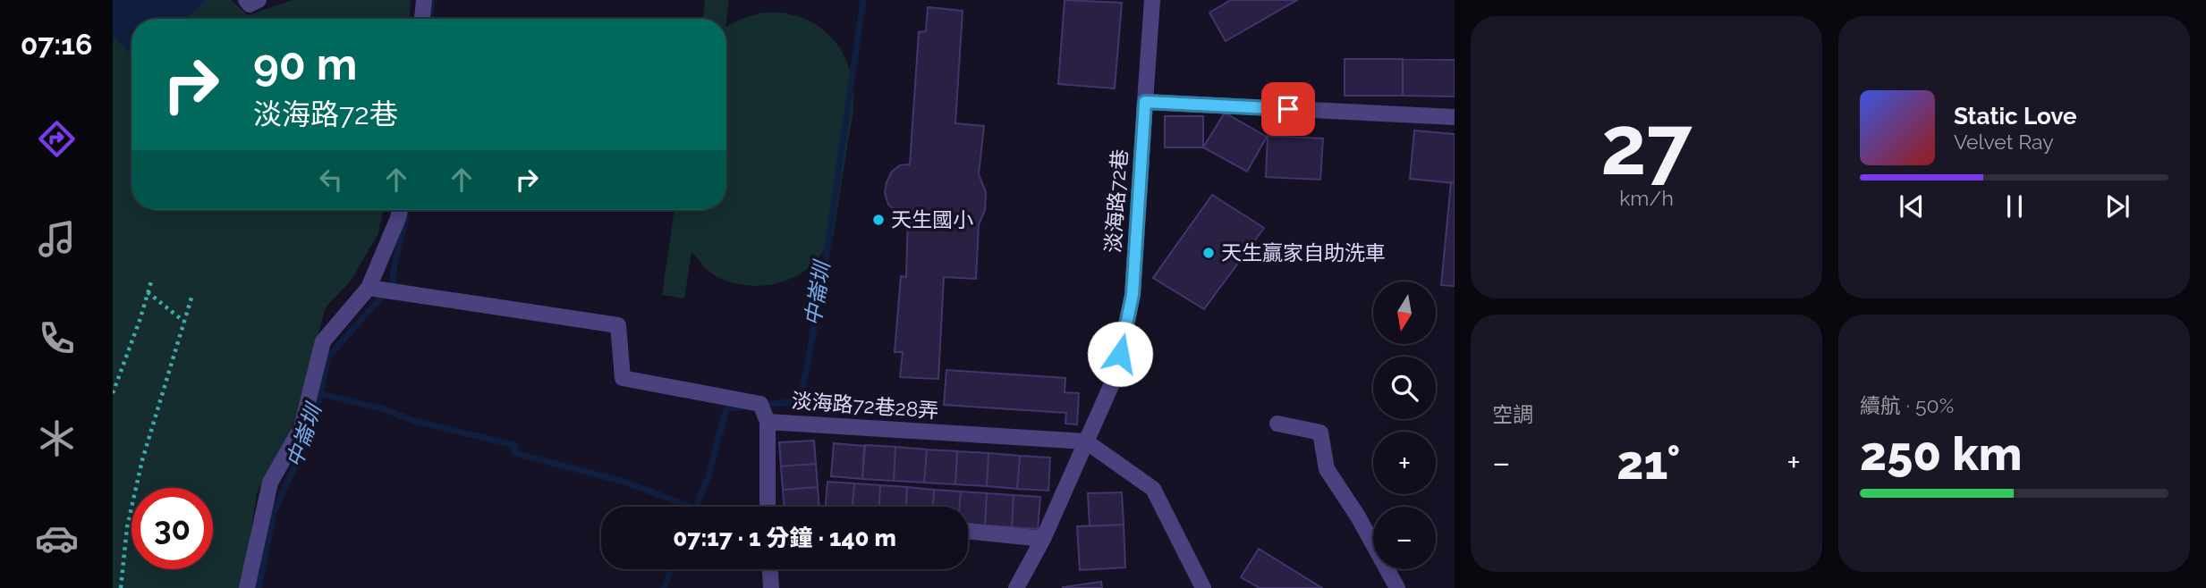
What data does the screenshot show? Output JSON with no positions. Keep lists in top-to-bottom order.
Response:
{
  "streets": {
    "street": ["淡海路72巷", "淡海路72巷28弄"]
  },
  "crossings": [
    ["淡海路72巷", "淡海路72巷28弄"]
  ],
  "water": ["中崙圳"],
  "places": ["天生國小", "天生贏家自助洗車"],
  "north": "bottom",
  "page": {
    "tabs": "07:16",
    "tile": [
      ["27", "km/h"],
      "空調",
      ["續航 · 50%", "250 km"]
    ],
    "turn": ["90 m", "淡海路72巷"],
    "song": ["Static Love", "Velvet Ray"],
    "map_buttons": ["+", "−"],
    "heat": ["−", "21°", "+"],
    "limit": "30",
    "trip": "07:17 · 1 分鐘 · 140 m"
  }
}
